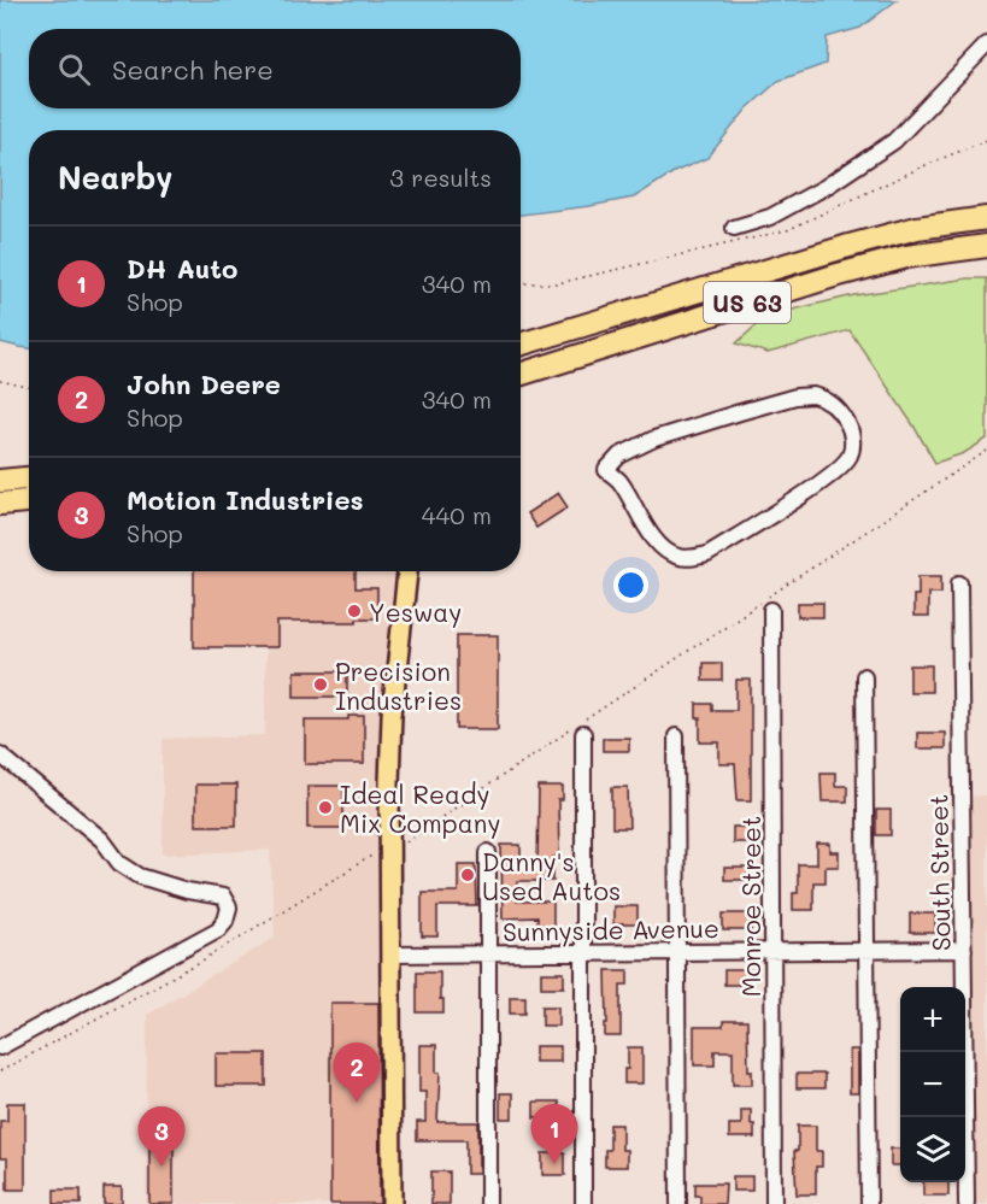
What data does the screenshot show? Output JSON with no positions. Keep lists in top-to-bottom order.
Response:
{
  "streets": {
    "highway": ["US 63"],
    "street": ["South Street", "Monroe Street", "Sunnyside Avenue"]
  },
  "crossings": [
    ["South Street", "Sunnyside Avenue"],
    ["Monroe Street", "Sunnyside Avenue"]
  ],
  "places": [
    "Yesway",
    "Precision Industries",
    "Ideal Ready Mix Company",
    "Danny's Used Autos"
  ],
  "page": {
    "search": "Search here",
    "heading": ["Nearby", "3 results"],
    "list": [
      {
        "mark": "1",
        "name": "DH Auto",
        "note": "Shop",
        "value": "340 m"
      },
      {
        "mark": "2",
        "name": "John Deere",
        "note": "Shop",
        "value": "340 m"
      },
      {
        "mark": "3",
        "name": "Motion Industries",
        "note": "Shop",
        "value": "440 m"
      }
    ],
    "map_buttons": ["+", "−"],
    "pins": ["2", "1", "3"]
  }
}
